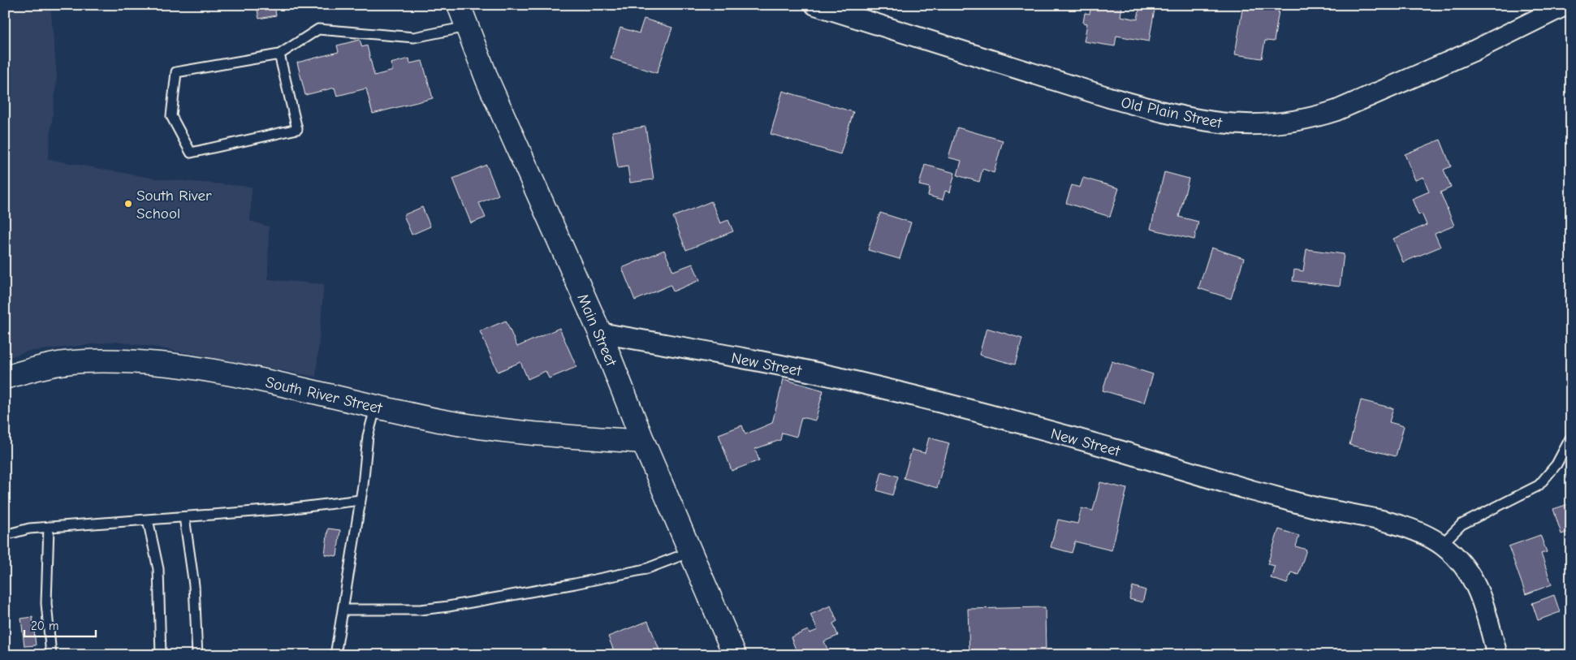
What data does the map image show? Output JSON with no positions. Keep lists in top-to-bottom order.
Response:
{
  "streets": {
    "main road": ["Main Street", "South River Street"],
    "street": ["Old Plain Street", "New Street"]
  },
  "crossings": [
    ["Main Street", "New Street"],
    ["Main Street", "South River Street"]
  ],
  "places": ["South River School"],
  "scale_bar": "20 m"
}
